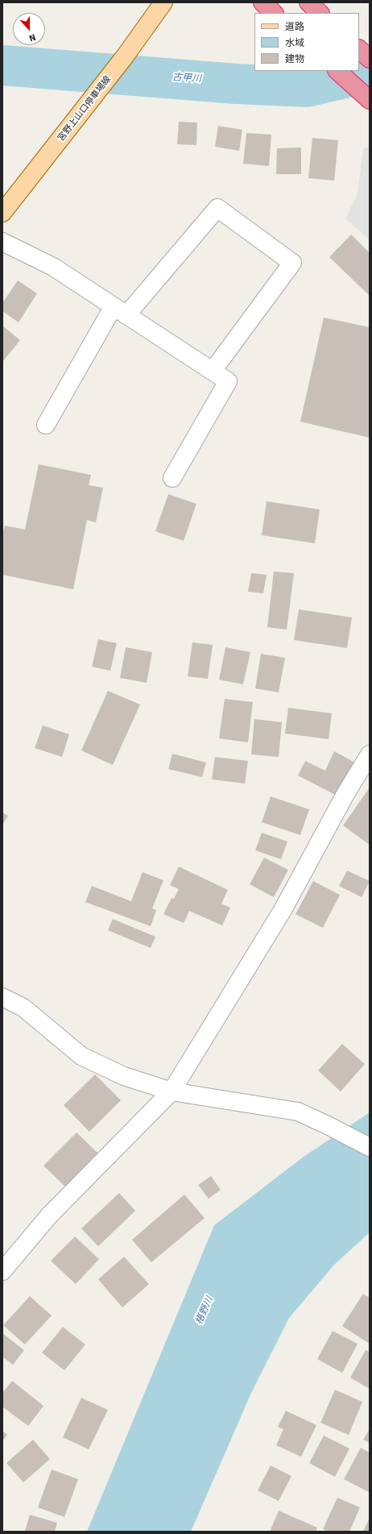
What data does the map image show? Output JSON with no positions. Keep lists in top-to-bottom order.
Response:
{
  "streets": {
    "main road": ["宮野上山口停車場線"]
  },
  "water": ["古甲川", "椹野川"],
  "legend": ["道路", "水域", "建物"],
  "north": "bottom"
}
